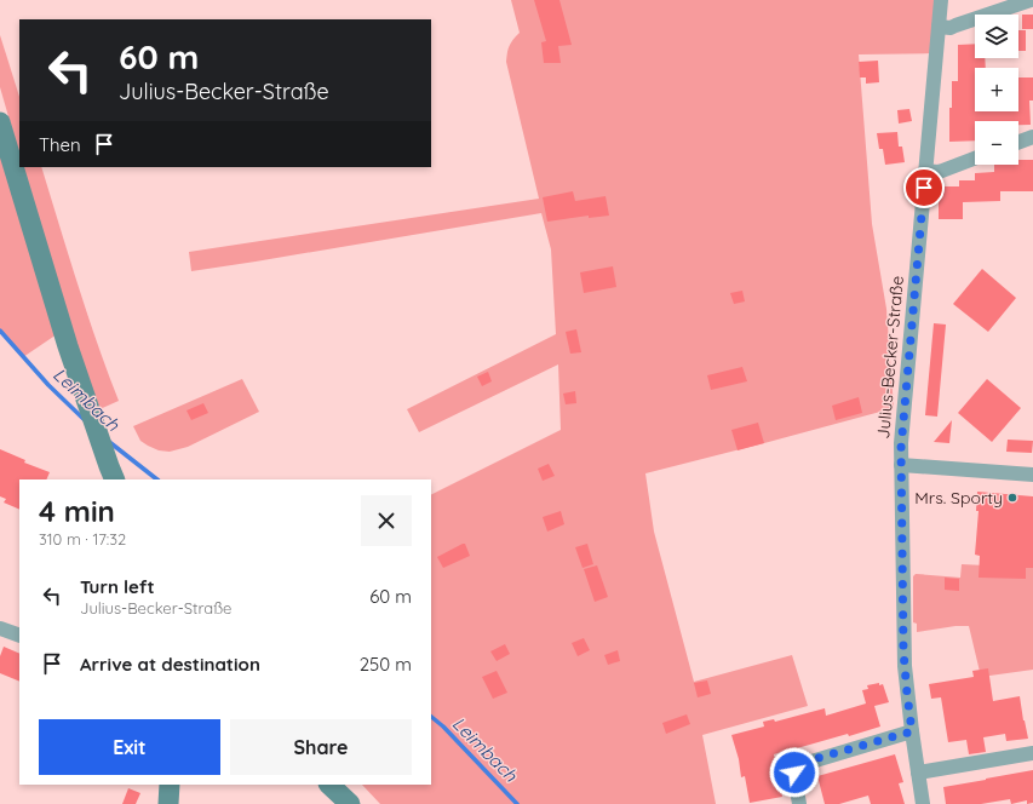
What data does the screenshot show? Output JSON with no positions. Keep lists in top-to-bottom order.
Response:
{
  "streets": {
    "street": ["Julius-Becker-Straße"]
  },
  "water": ["Leimbach"],
  "places": ["Mrs. Sporty"],
  "page": {
    "map_buttons": ["+", "−"],
    "turn": ["60 m", "Julius-Becker-Straße"],
    "then": "Then",
    "heading": ["4 min", "310 m · 17:32"],
    "list": [
      {
        "name": "Turn left",
        "note": "Julius-Becker-Straße",
        "value": "60 m"
      },
      {
        "name": "Arrive at destination",
        "value": "250 m"
      }
    ],
    "buttons": ["Exit", "Share"]
  }
}
